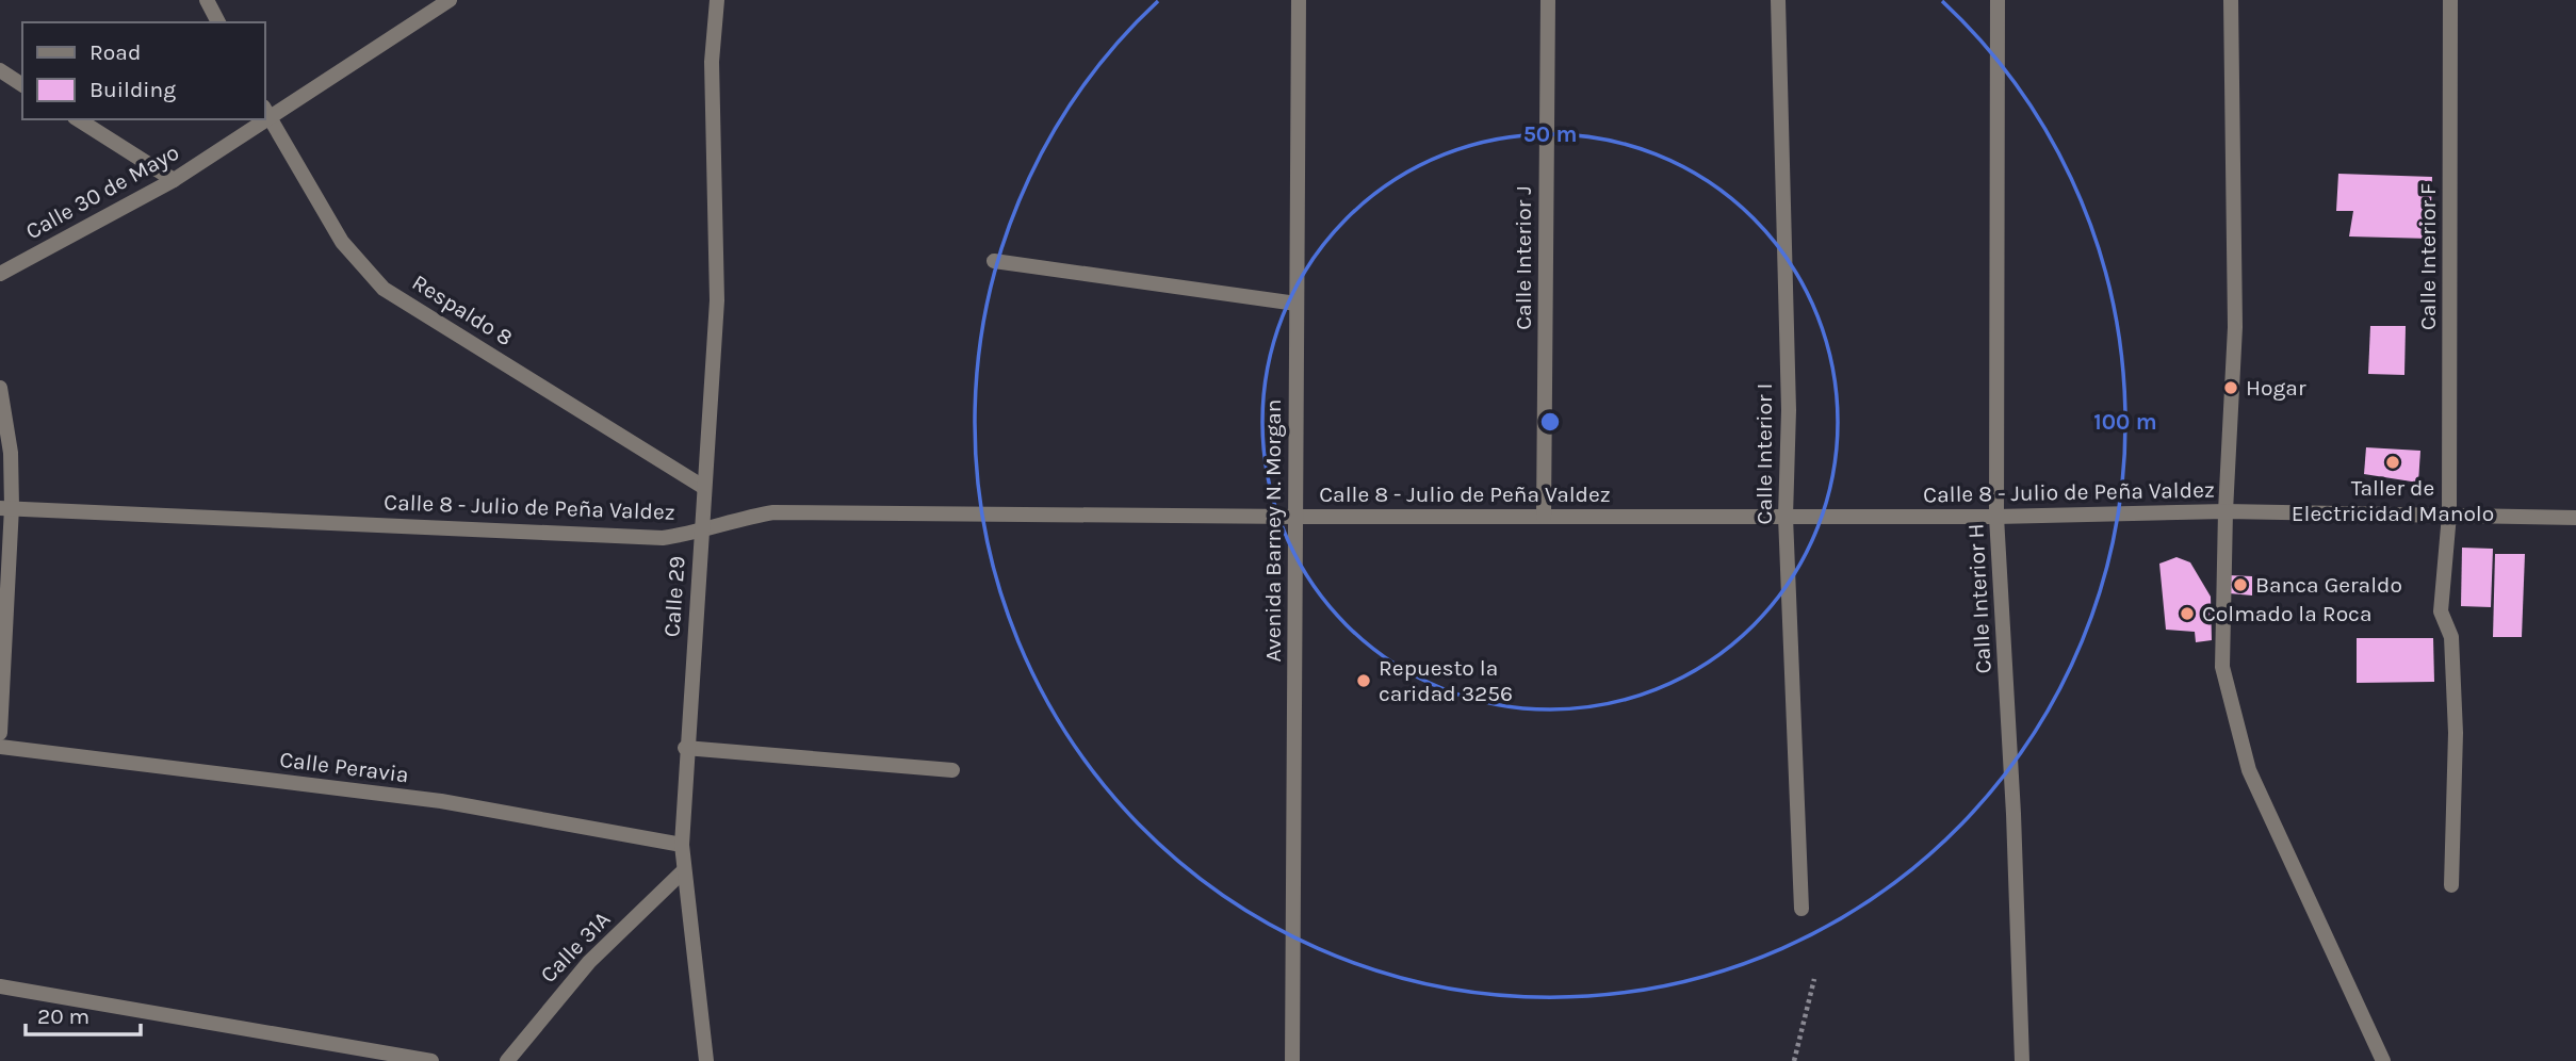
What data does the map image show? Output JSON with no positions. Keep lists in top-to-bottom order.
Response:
{
  "streets": {
    "street": [
      "Calle 30 de Mayo",
      "Calle Interior F",
      "Calle Interior J",
      "Respaldo 8",
      "Calle Interior I",
      "Calle 8 - Julio de Peña Valdez",
      "Avenida Barney N. Morgan",
      "Calle 29",
      "Calle Interior H",
      "Calle Peravia",
      "Calle 31A"
    ]
  },
  "crossings": [
    ["Calle 30 de Mayo", "Respaldo 8"],
    ["Calle Interior F", "Calle 8 - Julio de Peña Valdez"],
    ["Calle Interior J", "Calle 8 - Julio de Peña Valdez"],
    ["Respaldo 8", "Calle 29"],
    ["Calle Interior I", "Calle 8 - Julio de Peña Valdez"],
    ["Calle 8 - Julio de Peña Valdez", "Avenida Barney N. Morgan"],
    ["Calle 8 - Julio de Peña Valdez", "Calle 29"],
    ["Calle 8 - Julio de Peña Valdez", "Calle Interior H"],
    ["Calle 29", "Calle Peravia"],
    ["Calle 29", "Calle 31A"]
  ],
  "places": [
    "Hogar",
    "Taller de Electricidad Manolo",
    "Banca Geraldo",
    "Colmado la Roca",
    "Repuesto la caridad 3256"
  ],
  "legend": ["Road", "Building"],
  "scale_bar": "20 m",
  "rings": ["50 m", "100 m"]
}
